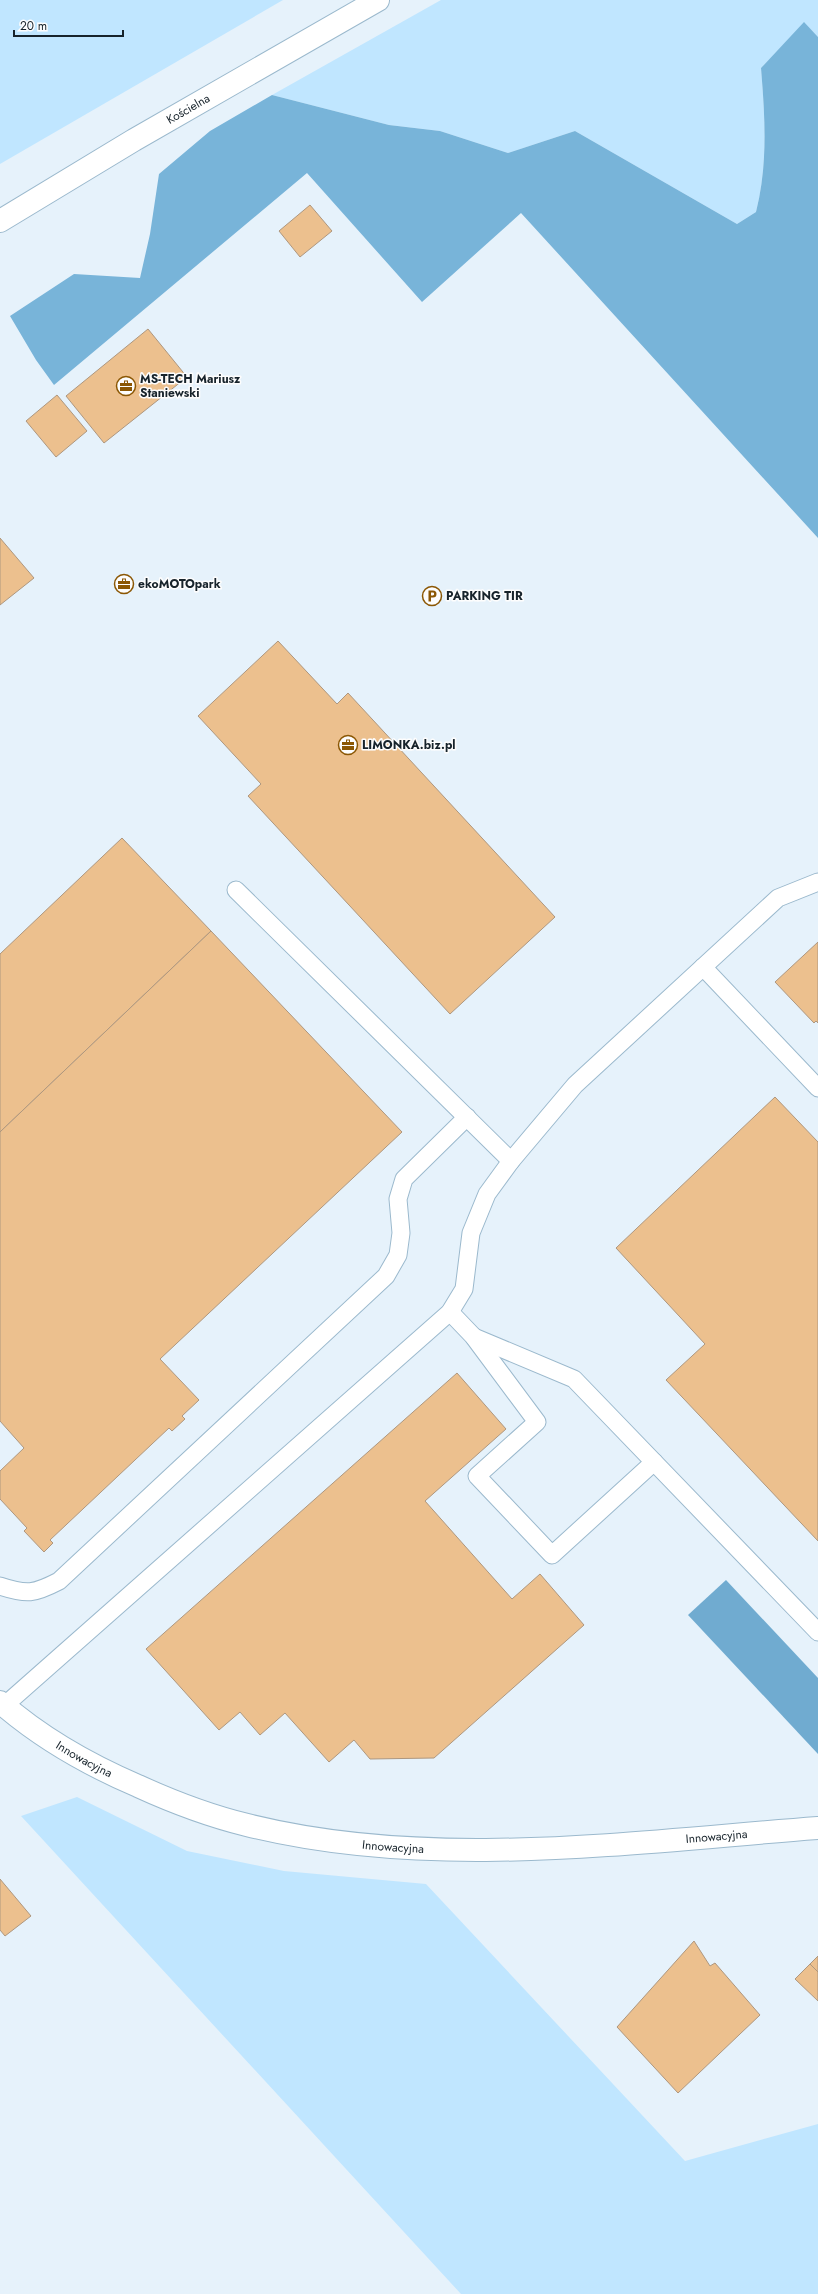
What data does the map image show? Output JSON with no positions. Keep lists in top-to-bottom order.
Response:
{
  "streets": {
    "street": ["Kościelna", "Innowacyjna"]
  },
  "places": {
    "office": ["MS-TECH Mariusz Staniewski", "ekoMOTOpark", "LIMONKA.biz.pl"],
    "parking": ["PARKING TIR"]
  },
  "scale_bar": "20 m"
}
